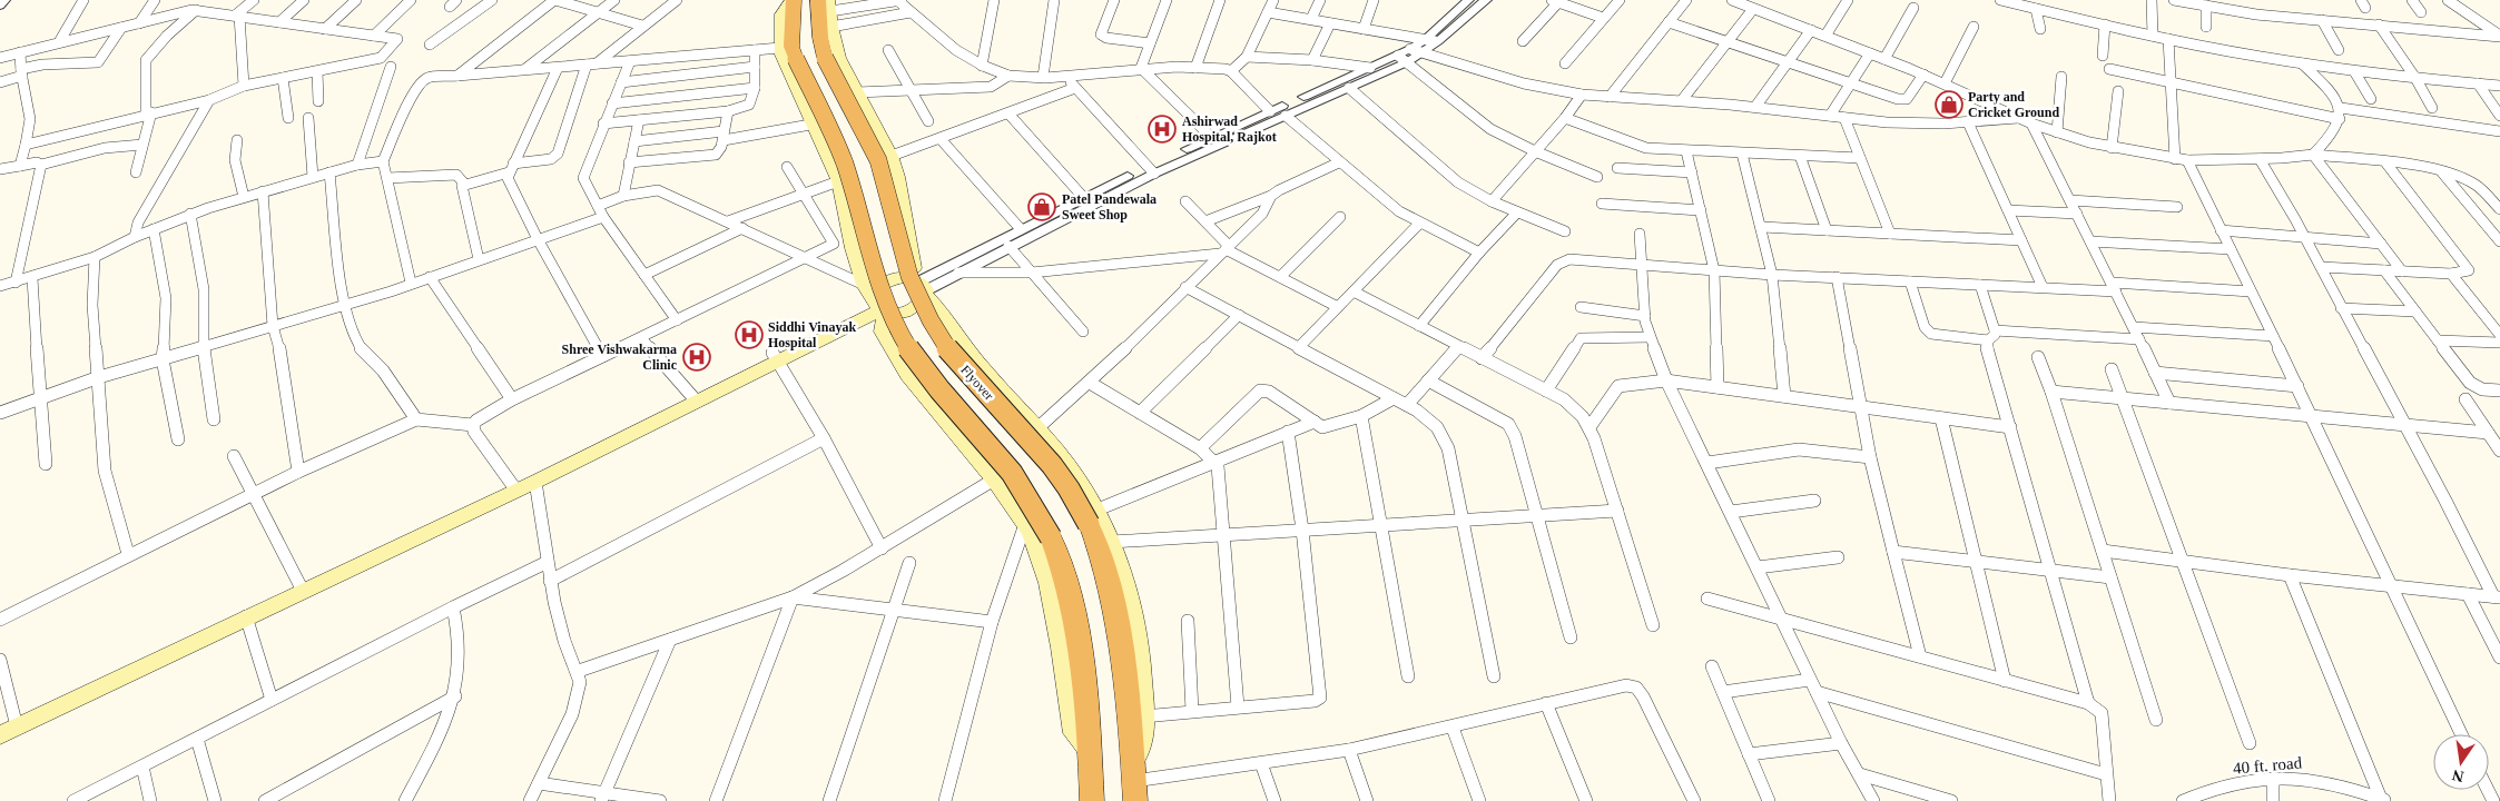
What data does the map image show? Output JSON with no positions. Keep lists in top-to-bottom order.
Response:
{
  "streets": {
    "highway": ["Flyover"],
    "street": ["40 ft. road"]
  },
  "places": {
    "shop": ["Party and Cricket Ground", "Patel Pandewala Sweet Shop"],
    "hospital": ["Ashirwad Hospital, Rajkot", "Siddhi Vinayak Hospital", "Shree Vishwakarma Clinic"]
  },
  "north": "bottom"
}
